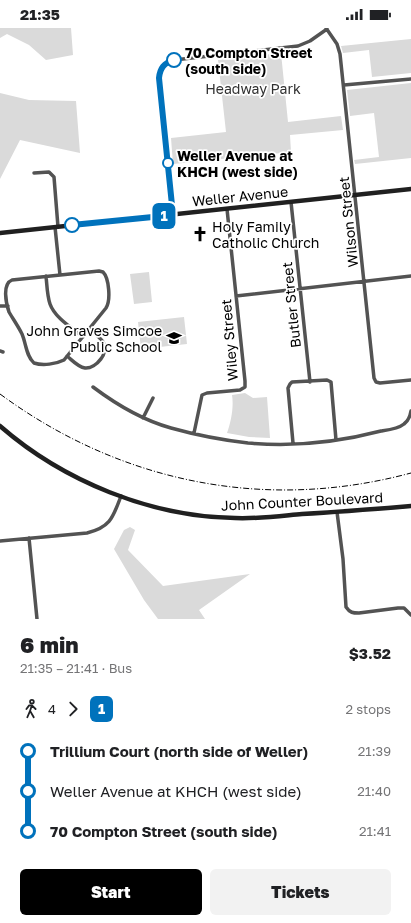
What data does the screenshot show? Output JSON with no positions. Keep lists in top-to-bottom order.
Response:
{
  "streets": {
    "main road": ["Weller Avenue", "John Counter Boulevard"],
    "street": ["Wilson Street", "Butler Street", "Wiley Street"]
  },
  "crossings": [
    ["Weller Avenue", "Wilson Street"],
    ["Weller Avenue", "Butler Street"],
    ["Weller Avenue", "Wiley Street"]
  ],
  "parks": ["Headway Park"],
  "places": {
    "other": ["70 Compton Street (south side)", "Weller Avenue at KHCH (west side)"],
    "church": ["Holy Family Catholic Church"],
    "school or university": ["John Graves Simcoe Public School"]
  },
  "lines": ["bus line 1"],
  "page": {
    "status": "21:35",
    "on_map": "1",
    "heading": ["6 min", "21:35 – 21:41 · Bus", "$3.52"],
    "legs": ["4", "1", "2 stops"],
    "list": [
      {
        "name": "Trillium Court (north side of Weller)",
        "value": "21:39"
      },
      {
        "name": "Weller Avenue at KHCH (west side)",
        "value": "21:40"
      },
      {
        "name": "70 Compton Street (south side)",
        "value": "21:41"
      }
    ],
    "buttons": ["Start", "Tickets"]
  }
}
